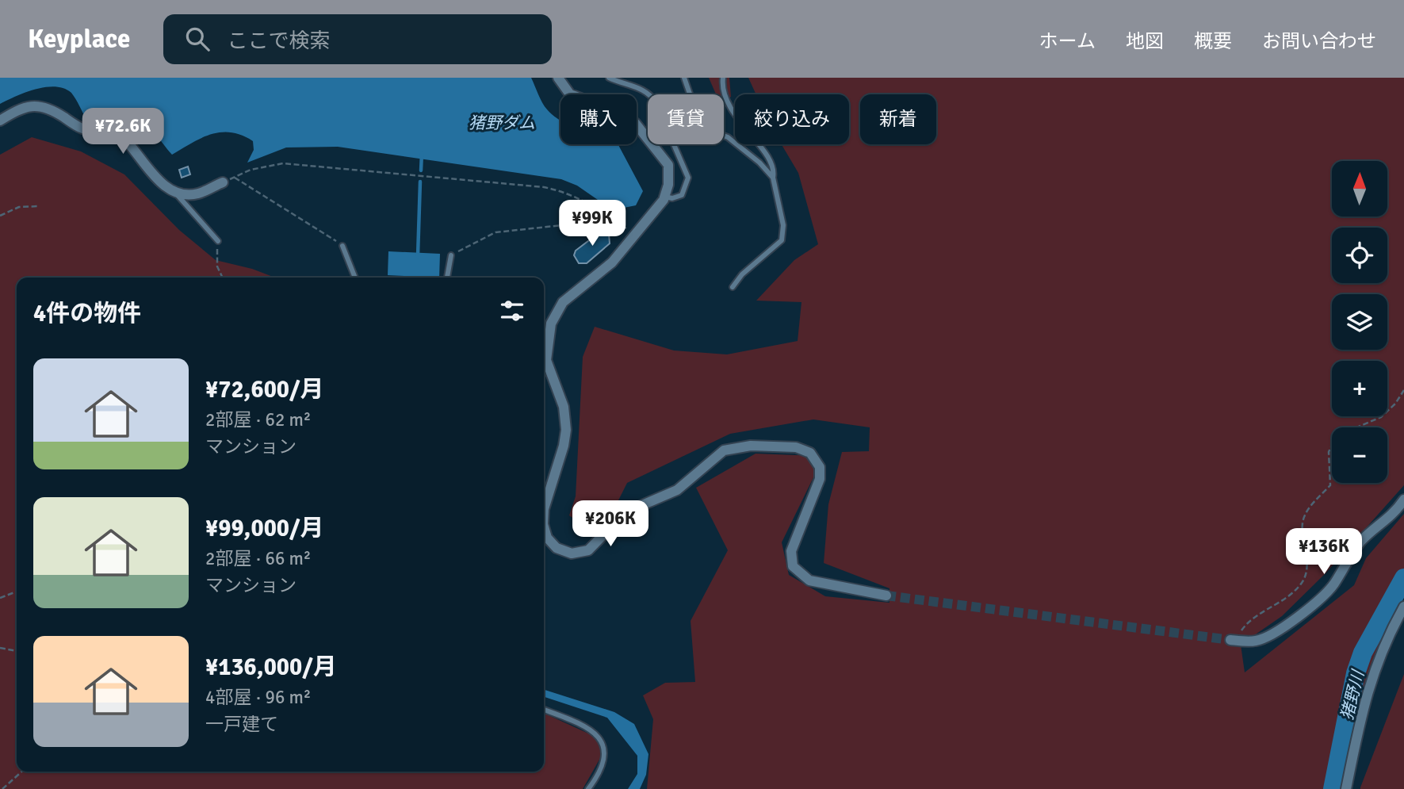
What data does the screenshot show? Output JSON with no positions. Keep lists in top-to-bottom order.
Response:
{
  "water": ["猪野ダム", "猪野川"],
  "north": "top",
  "page": {
    "header": "Keyplace",
    "search": "ここで検索",
    "nav": [
      "ホーム",
      "地図",
      "概要",
      "お問い合わせ"
    ],
    "chip": [
      "購入",
      "賃貸",
      "絞り込み",
      "新着"
    ],
    "price": [
      "¥72.6K",
      "¥99K",
      "¥206K",
      "¥136K"
    ],
    "map_buttons": ["+", "−"],
    "heading": "4件の物件",
    "list": [
      {
        "name": "¥72,600/月",
        "note": "2部屋 · 62 m² · マンション"
      },
      {
        "name": "¥99,000/月",
        "note": "2部屋 · 66 m² · マンション"
      },
      {
        "name": "¥136,000/月",
        "note": "4部屋 · 96 m² · 一戸建て"
      }
    ]
  }
}
